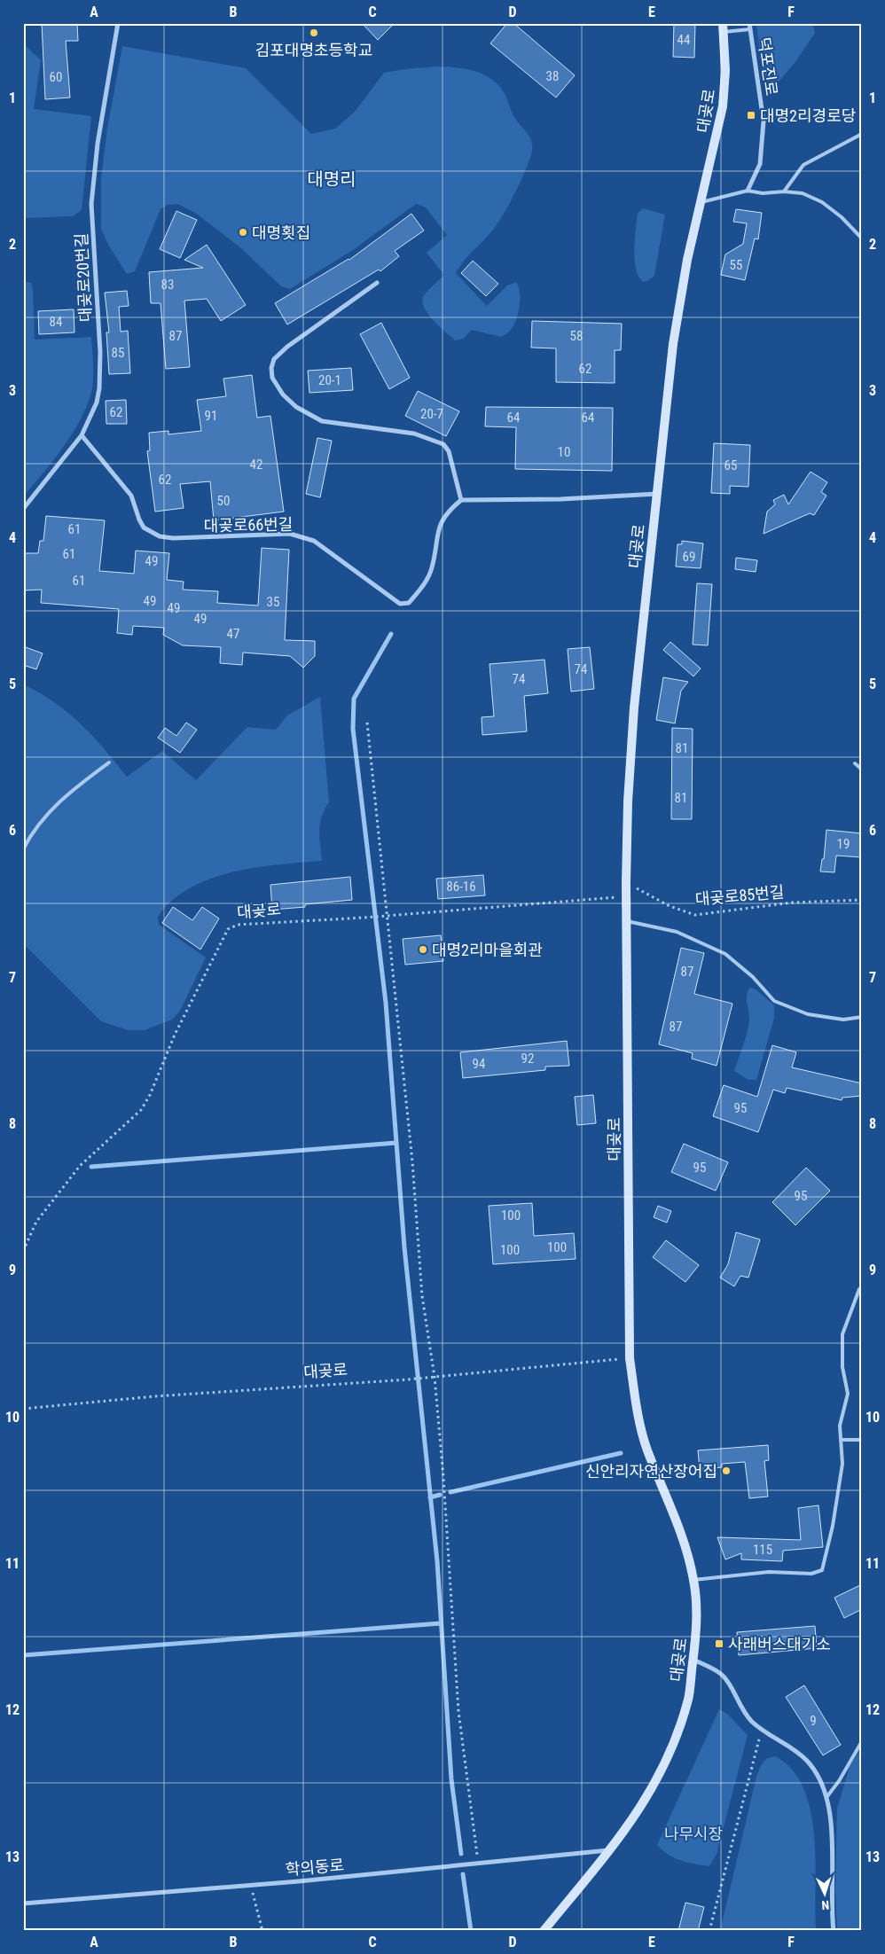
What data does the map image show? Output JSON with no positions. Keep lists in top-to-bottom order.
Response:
{
  "streets": {
    "street": [
      "덕포진로",
      "대곶로",
      "대곶로20번길",
      "대곶로66번길",
      "학의동로"
    ],
    "path": ["대곶로85번길"]
  },
  "crossings": [
    ["대곶로", "대곶로85번길"],
    ["대곶로", "학의동로"],
    ["대곶로20번길", "대곶로66번길"]
  ],
  "districts": ["대명리"],
  "parks": ["나무시장"],
  "places": {
    "other": [
      "김포대명초등학교",
      "대명횟집",
      "대명2리마을회관",
      "신안리자연산장어집"
    ],
    "transit": ["대명2리경로당", "사래버스대기소"]
  },
  "house_numbers": [
    "44",
    "38",
    "60",
    "55",
    "83",
    "84",
    "87",
    "58",
    "85",
    "62",
    "20-1",
    "62",
    "20-7",
    "91",
    "64",
    "64",
    "10",
    "42",
    "65",
    "62",
    "50",
    "61",
    "61",
    "69",
    "49",
    "61",
    "49",
    "35",
    "49",
    "49",
    "47",
    "74",
    "74",
    "81",
    "81",
    "19",
    "86-16",
    "87",
    "87",
    "92",
    "94",
    "95",
    "95",
    "95",
    "100",
    "100",
    "100",
    "115",
    "9"
  ],
  "north": "bottom",
  "grid": {
    "columns": [
      "A",
      "B",
      "C",
      "D",
      "E",
      "F"
    ],
    "rows": [
      "1",
      "2",
      "3",
      "4",
      "5",
      "6",
      "7",
      "8",
      "9",
      "10",
      "11",
      "12",
      "13"
    ]
  }
}
